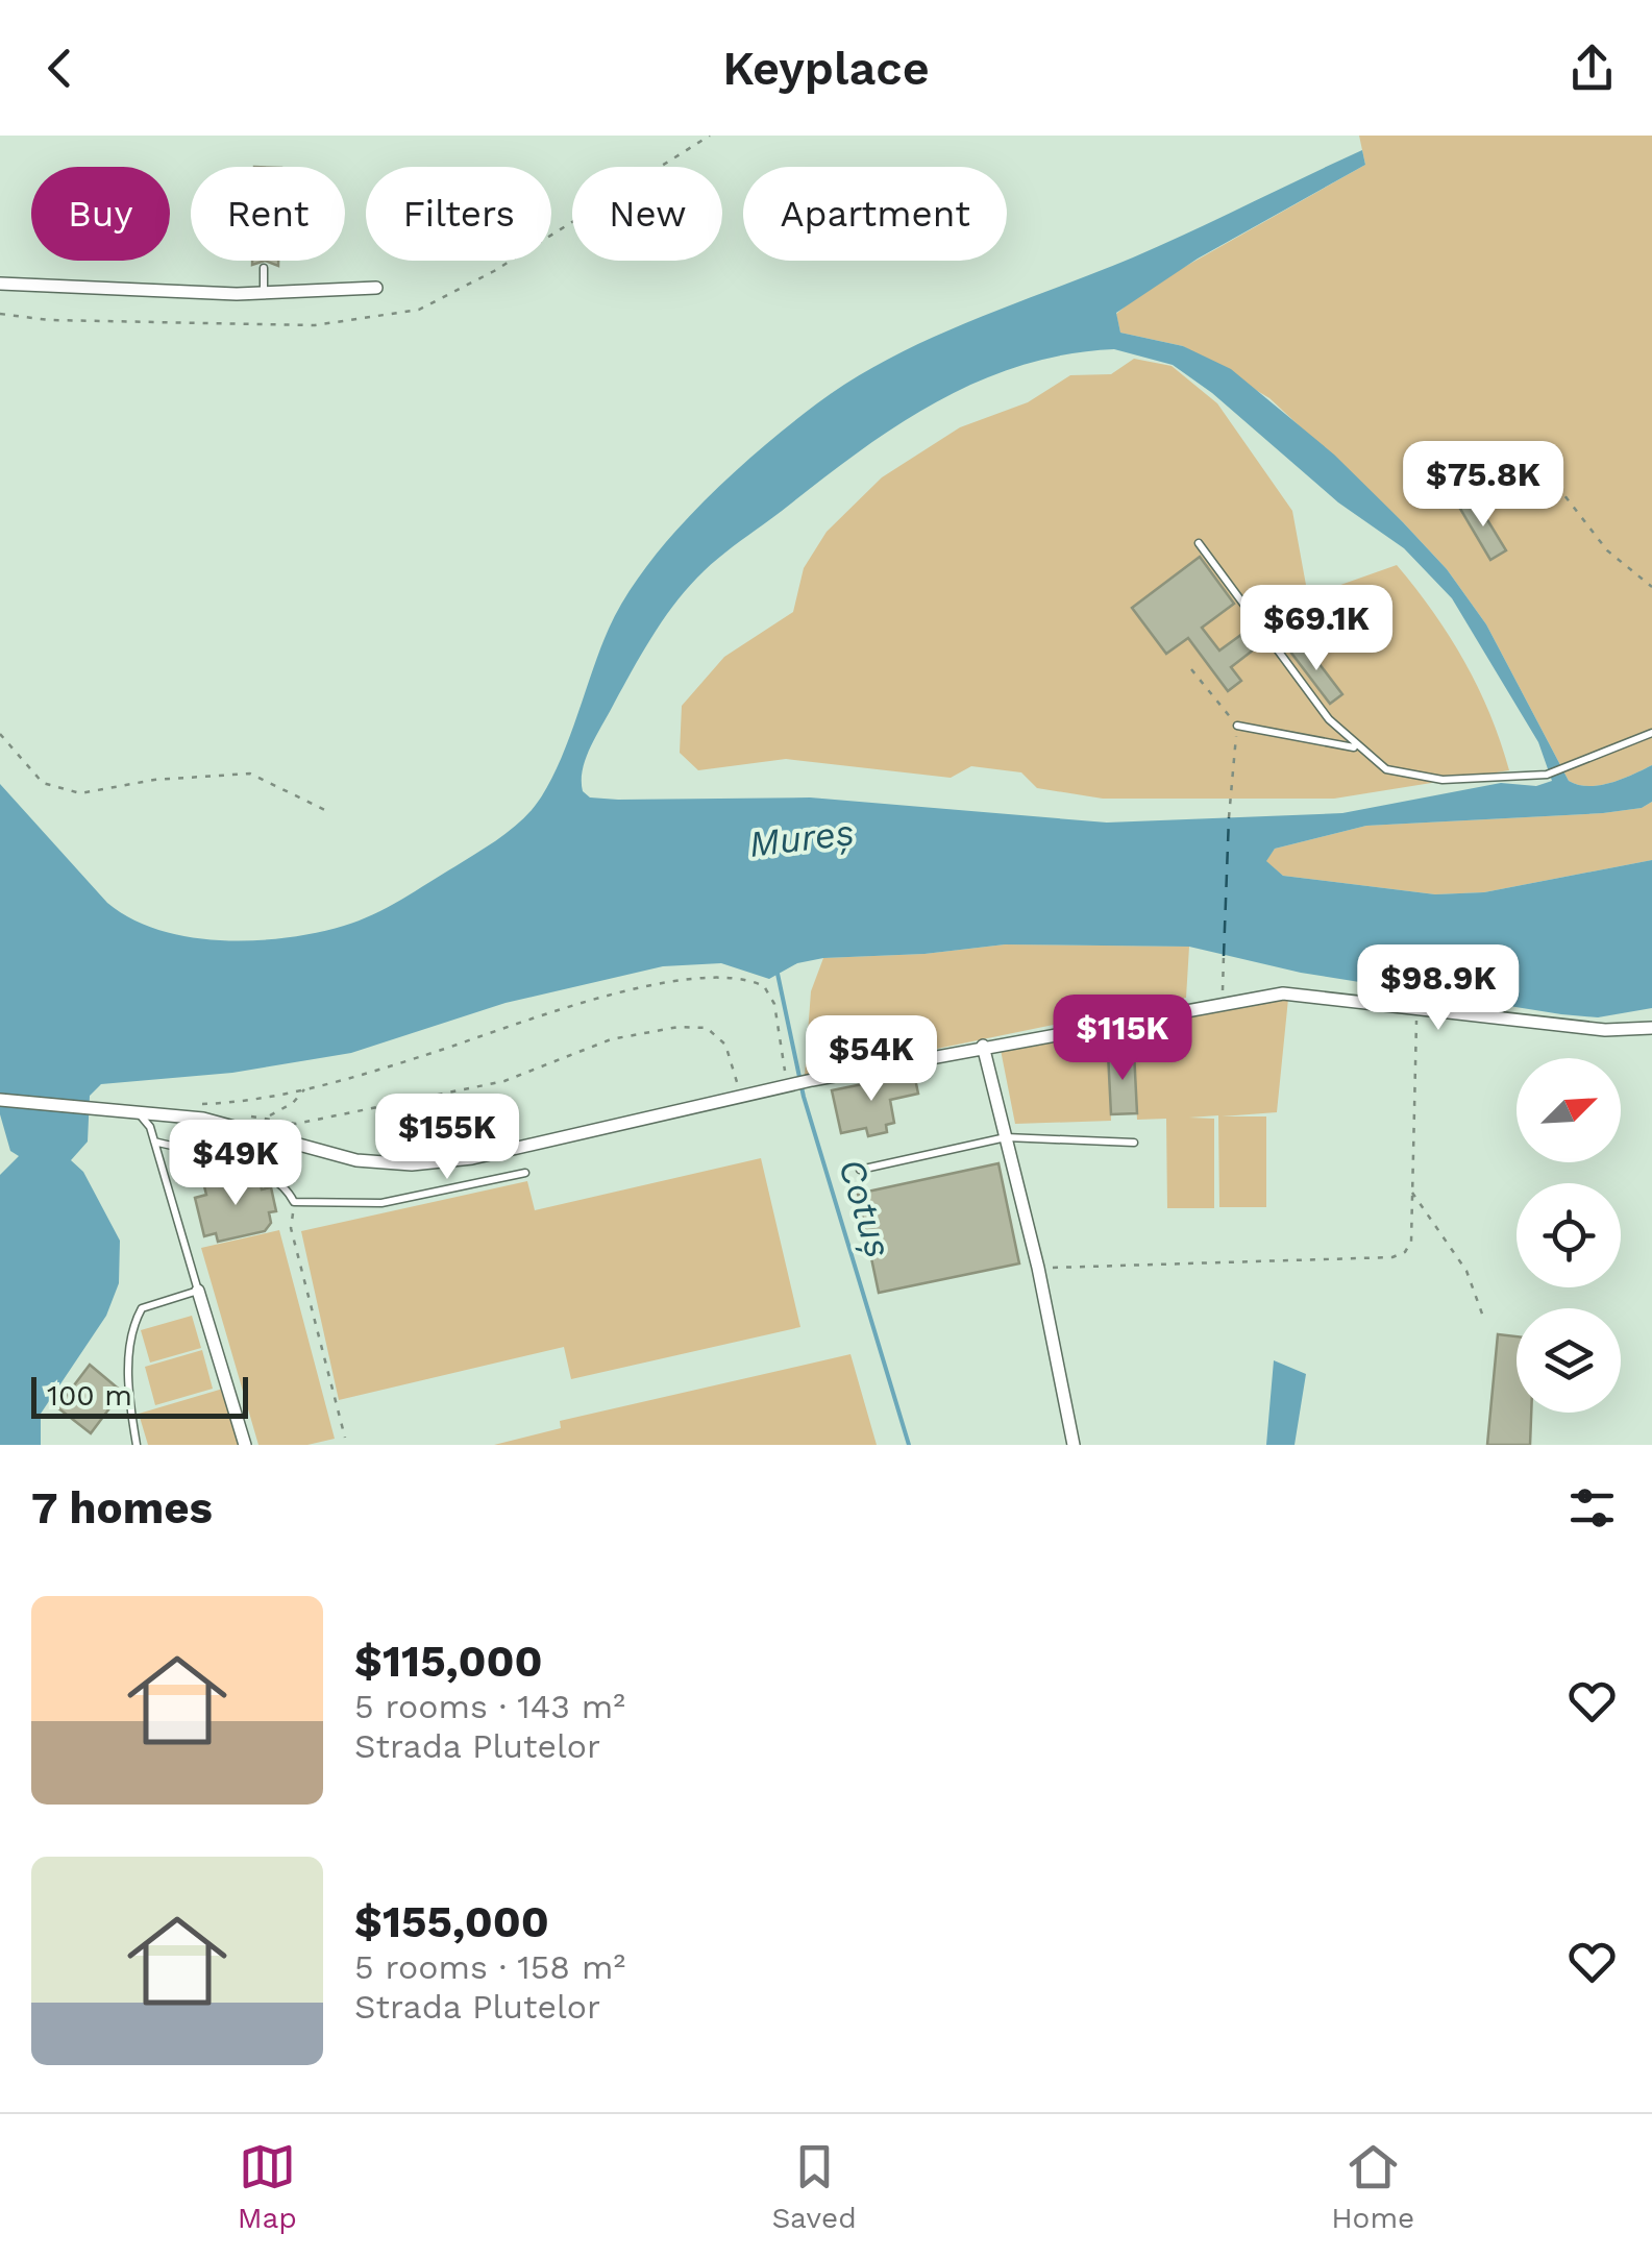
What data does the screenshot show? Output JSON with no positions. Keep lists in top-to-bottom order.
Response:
{
  "water": ["Mureș", "Cotuș"],
  "scale_bar": "100 m",
  "north": "top right",
  "page": {
    "header": "Keyplace",
    "chip": [
      "Buy",
      "Rent",
      "Filters",
      "New",
      "Apartment"
    ],
    "price": [
      "$75.8K",
      "$69.1K",
      "$98.9K",
      "$115K",
      "$54K",
      "$155K",
      "$49K"
    ],
    "scale": "100 m",
    "heading": "7 homes",
    "list": [
      {
        "name": "$115,000",
        "note": "5 rooms · 143 m² · Strada Plutelor"
      },
      {
        "name": "$155,000",
        "note": "5 rooms · 158 m² · Strada Plutelor"
      }
    ],
    "tabs": ["Map", "Saved", "Home"]
  }
}
